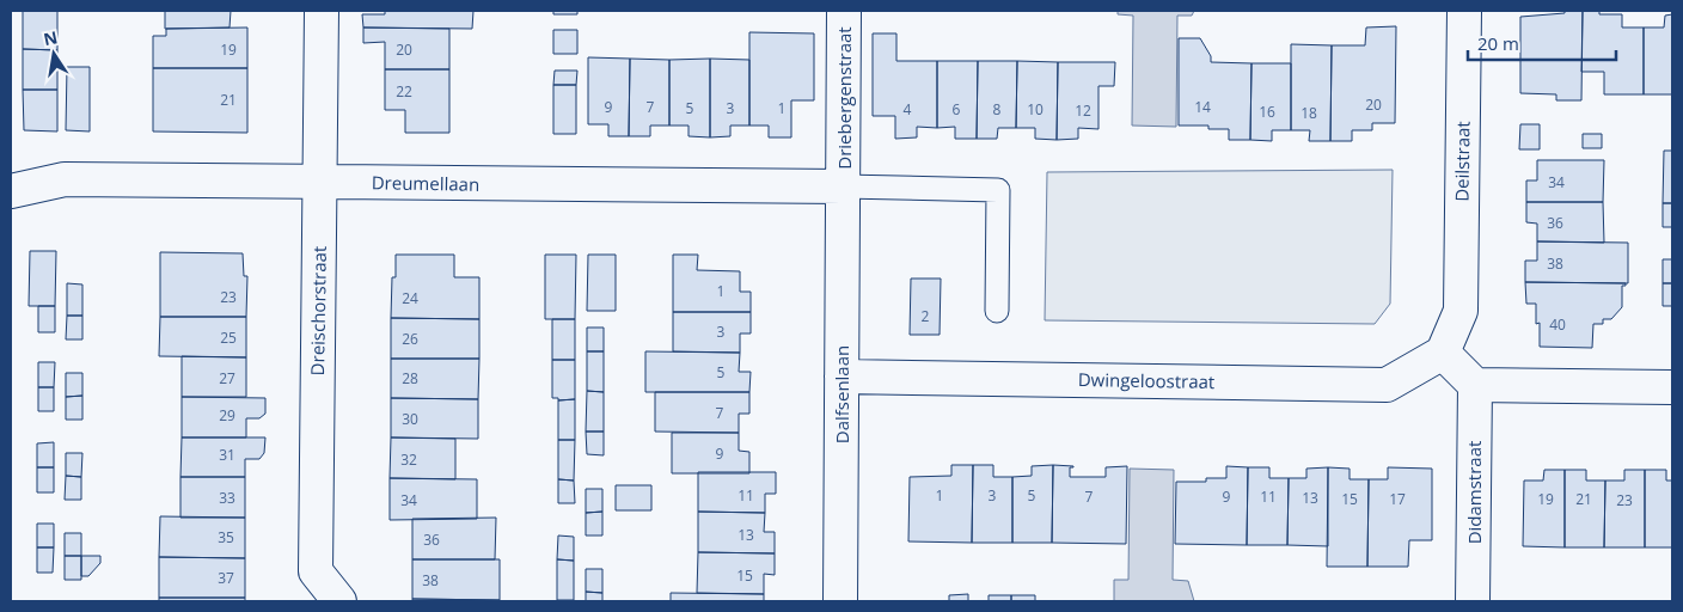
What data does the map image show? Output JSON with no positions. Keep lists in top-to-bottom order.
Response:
{
  "streets": {
    "street": [
      "Driebergenstraat",
      "Deilstraat",
      "Dreumellaan",
      "Dreischorstraat",
      "Dwingeloostraat",
      "Dalfsenlaan",
      "Didamstraat"
    ]
  },
  "crossings": [
    ["Driebergenstraat", "Dreumellaan"],
    ["Driebergenstraat", "Dalfsenlaan"],
    ["Deilstraat", "Dwingeloostraat"],
    ["Dreumellaan", "Dreischorstraat"],
    ["Dreumellaan", "Dalfsenlaan"],
    ["Dwingeloostraat", "Dalfsenlaan"]
  ],
  "house_numbers": [
    "19",
    "20",
    "22",
    "21",
    "20",
    "9",
    "7",
    "14",
    "5",
    "3",
    "1",
    "4",
    "6",
    "8",
    "10",
    "12",
    "16",
    "18",
    "34",
    "36",
    "38",
    "1",
    "23",
    "24",
    "2",
    "40",
    "3",
    "25",
    "26",
    "5",
    "27",
    "28",
    "7",
    "29",
    "30",
    "9",
    "31",
    "32",
    "11",
    "1",
    "3",
    "5",
    "7",
    "9",
    "11",
    "33",
    "13",
    "15",
    "17",
    "19",
    "21",
    "34",
    "23",
    "13",
    "35",
    "36",
    "15",
    "37",
    "38"
  ],
  "scale_bar": "20 m",
  "north": "top"
}
